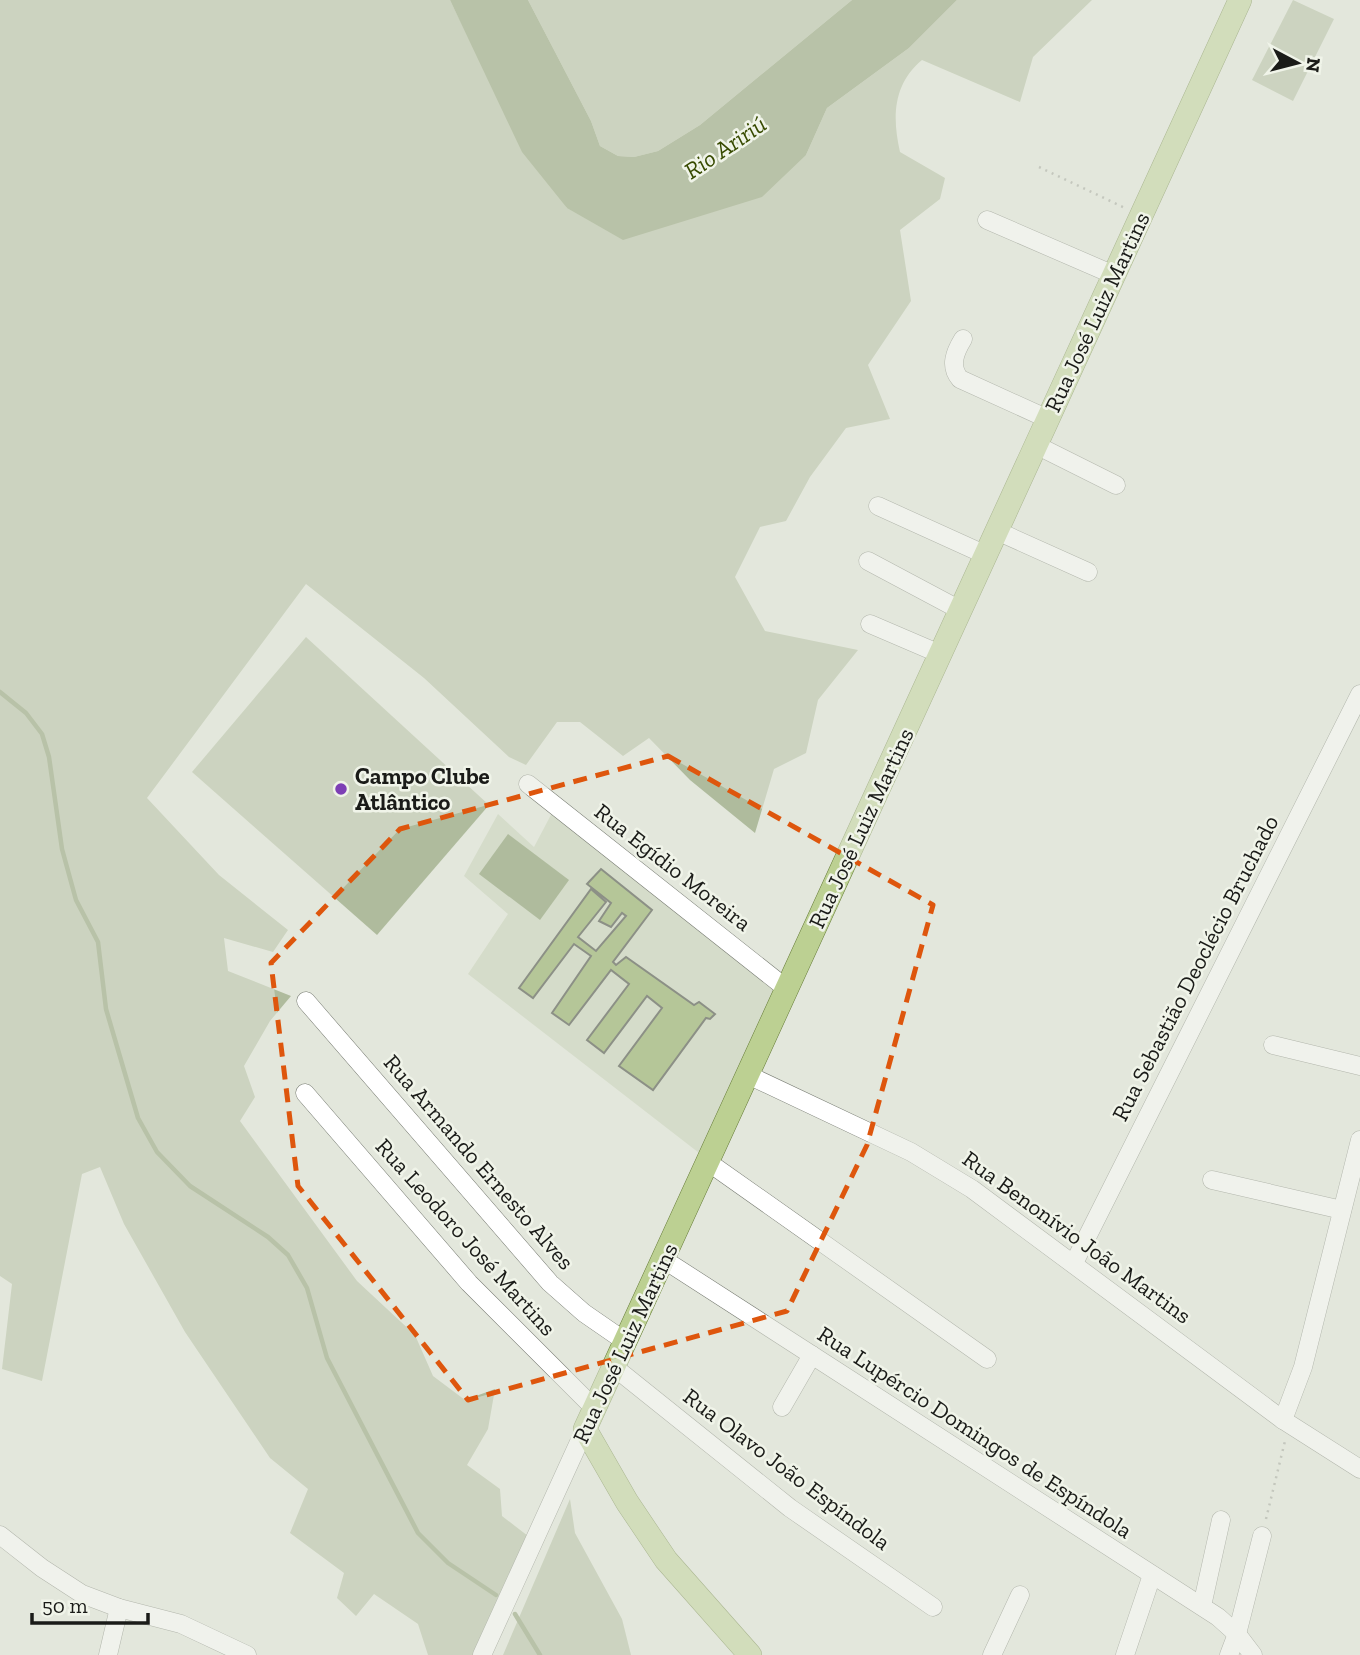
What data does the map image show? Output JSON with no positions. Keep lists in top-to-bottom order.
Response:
{
  "streets": {
    "main road": ["Rua José Luiz Martins"],
    "street": [
      "Rua Egídio Moreira",
      "Rua Sebastião Deoclécio Bruchado",
      "Rua Armando Ernesto Alves",
      "Rua Leodoro José Martins",
      "Rua Benonívio João Martins",
      "Rua Lupércio Domingos de Espíndola",
      "Rua Olavo João Espíndola"
    ]
  },
  "crossings": [
    ["Rua José Luiz Martins", "Rua Egídio Moreira"],
    ["Rua José Luiz Martins", "Rua Armando Ernesto Alves"],
    ["Rua José Luiz Martins", "Rua Leodoro José Martins"],
    ["Rua José Luiz Martins", "Rua Benonívio João Martins"],
    ["Rua José Luiz Martins", "Rua Lupércio Domingos de Espíndola"],
    ["Rua José Luiz Martins", "Rua Olavo João Espíndola"],
    ["Rua Sebastião Deoclécio Bruchado", "Rua Benonívio João Martins"]
  ],
  "water": ["Rio Aririú"],
  "places": ["Campo Clube Atlântico"],
  "scale_bar": "50 m",
  "north": "right"
}
